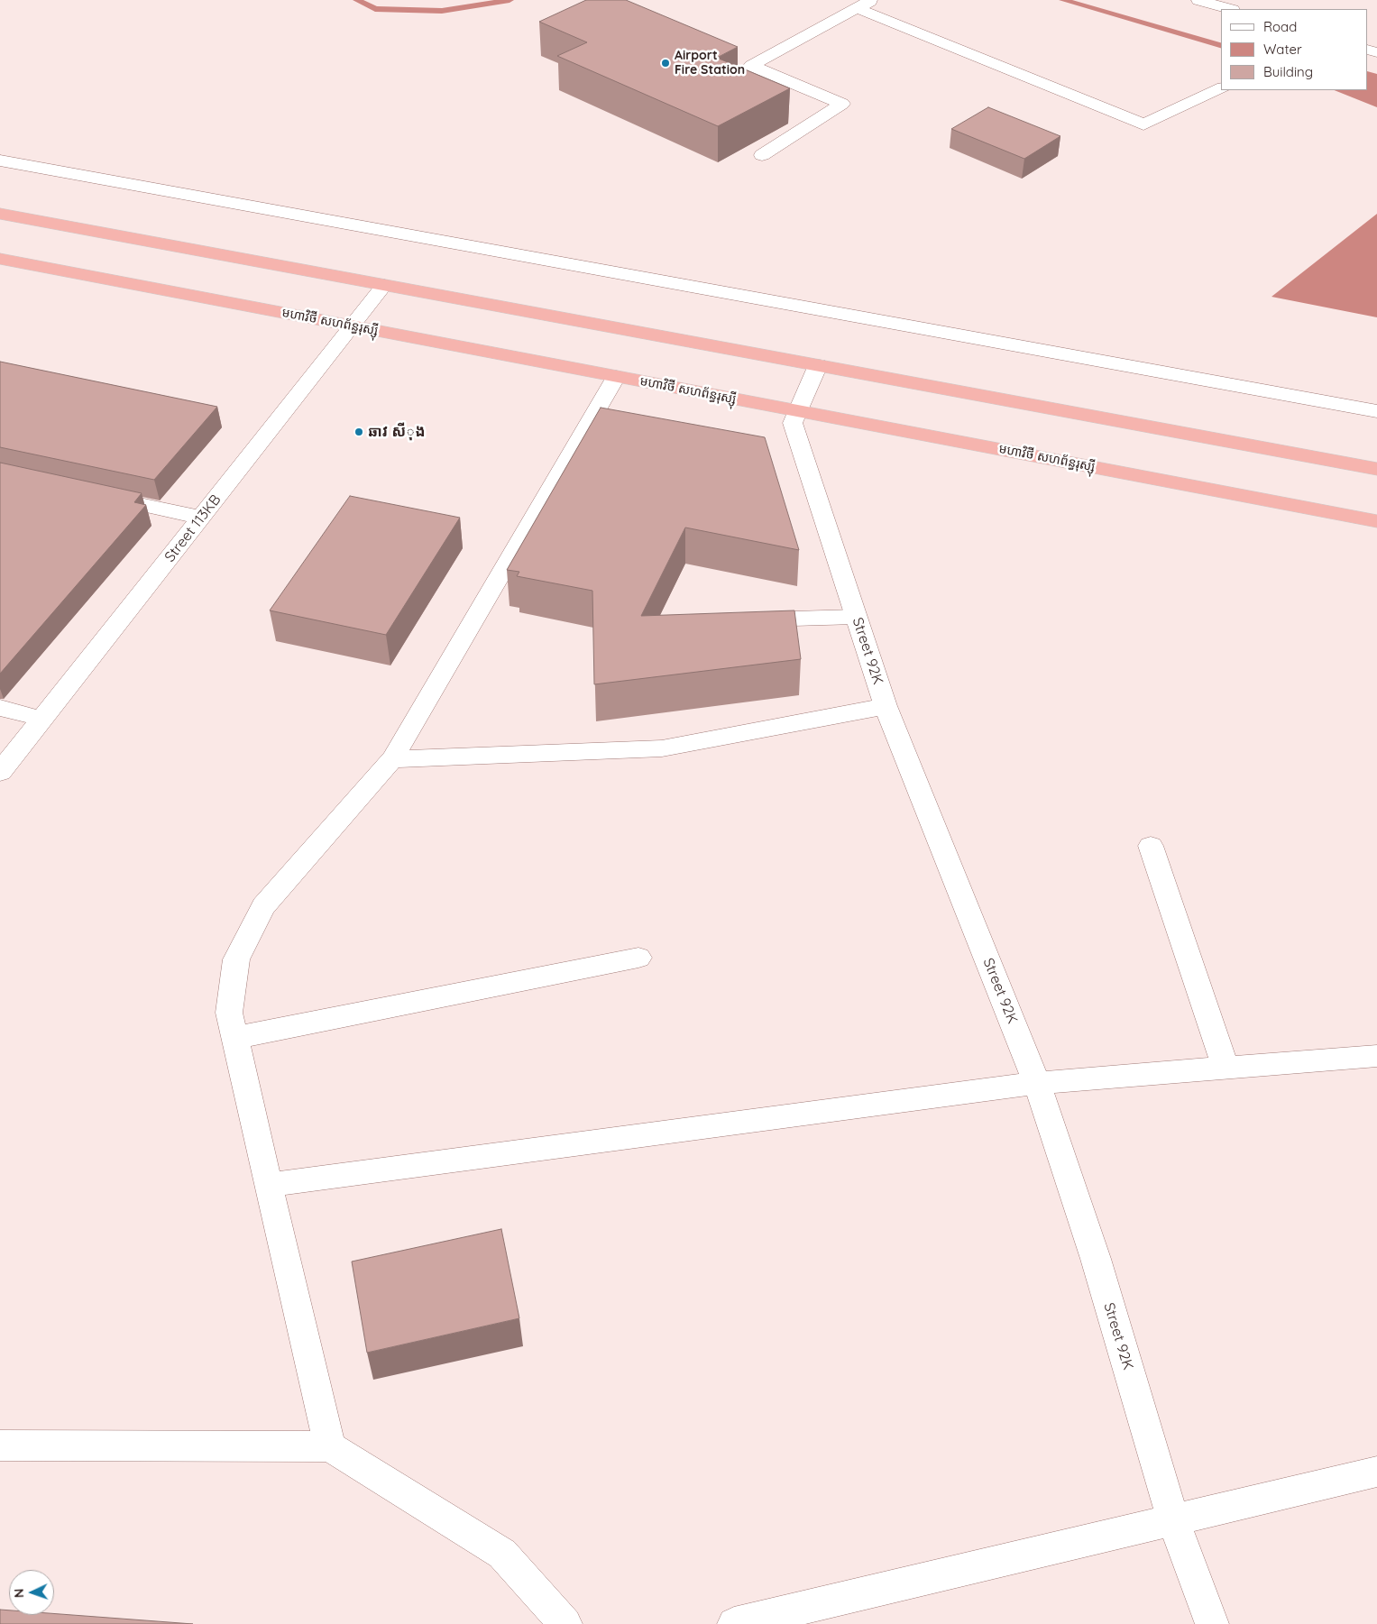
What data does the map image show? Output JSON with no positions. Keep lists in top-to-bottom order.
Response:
{
  "streets": {
    "highway": ["មហាវិថី សហព័ន្ធរុស្ស៊ី"],
    "street": ["Street 113KB", "Street 92K"]
  },
  "crossings": [
    ["មហាវិថី សហព័ន្ធរុស្ស៊ី", "Street 113KB"],
    ["មហាវិថី សហព័ន្ធរុស្ស៊ី", "Street 92K"]
  ],
  "places": ["Airport Fire Station", "ឆាវ សីុង"],
  "legend": ["Road", "Water", "Building"],
  "north": "left"
}
